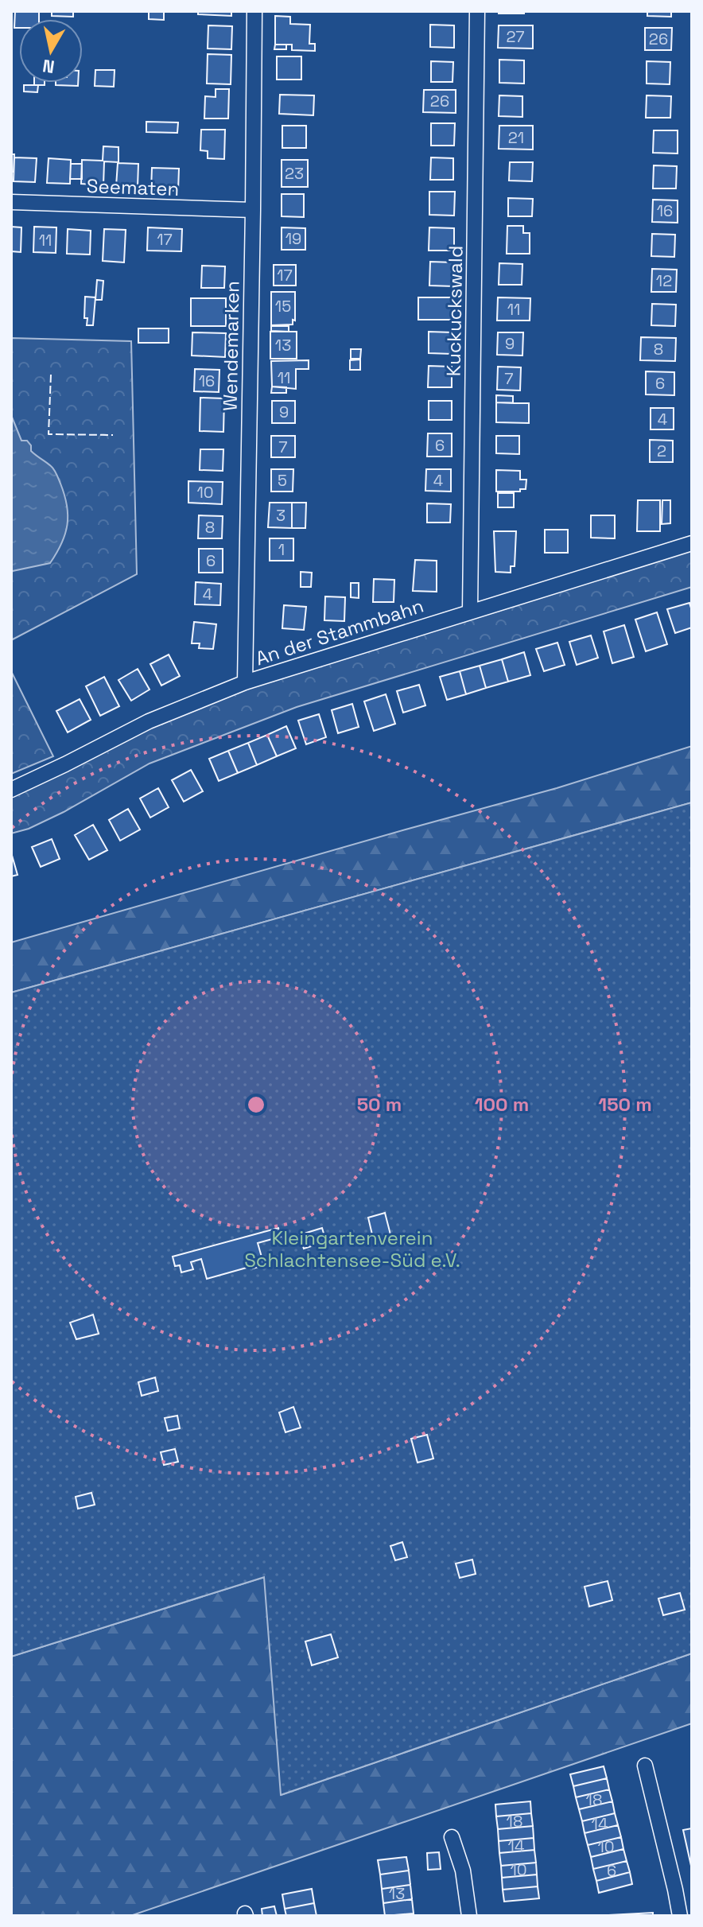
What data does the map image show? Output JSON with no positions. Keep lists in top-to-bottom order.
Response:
{
  "streets": {
    "street": [
      "Seematen",
      "Kuckuckswald",
      "Wendemarken",
      "An der Stammbahn"
    ]
  },
  "crossings": [
    ["Seematen", "Wendemarken"],
    ["Kuckuckswald", "An der Stammbahn"],
    ["Wendemarken", "An der Stammbahn"]
  ],
  "parks": ["Kleingartenverein Schlachtensee-Süd e.V."],
  "house_numbers": [
    "27",
    "26",
    "26",
    "21",
    "23",
    "16",
    "19",
    "17",
    "11",
    "17",
    "12",
    "15",
    "11",
    "9",
    "13",
    "8",
    "11",
    "7",
    "16",
    "6",
    "9",
    "4",
    "6",
    "7",
    "2",
    "5",
    "4",
    "10",
    "3",
    "8",
    "1",
    "6",
    "4",
    "18",
    "18",
    "14",
    "14",
    "10",
    "10",
    "6",
    "13"
  ],
  "north": "bottom",
  "rings": ["50 m", "100 m", "150 m"]
}
